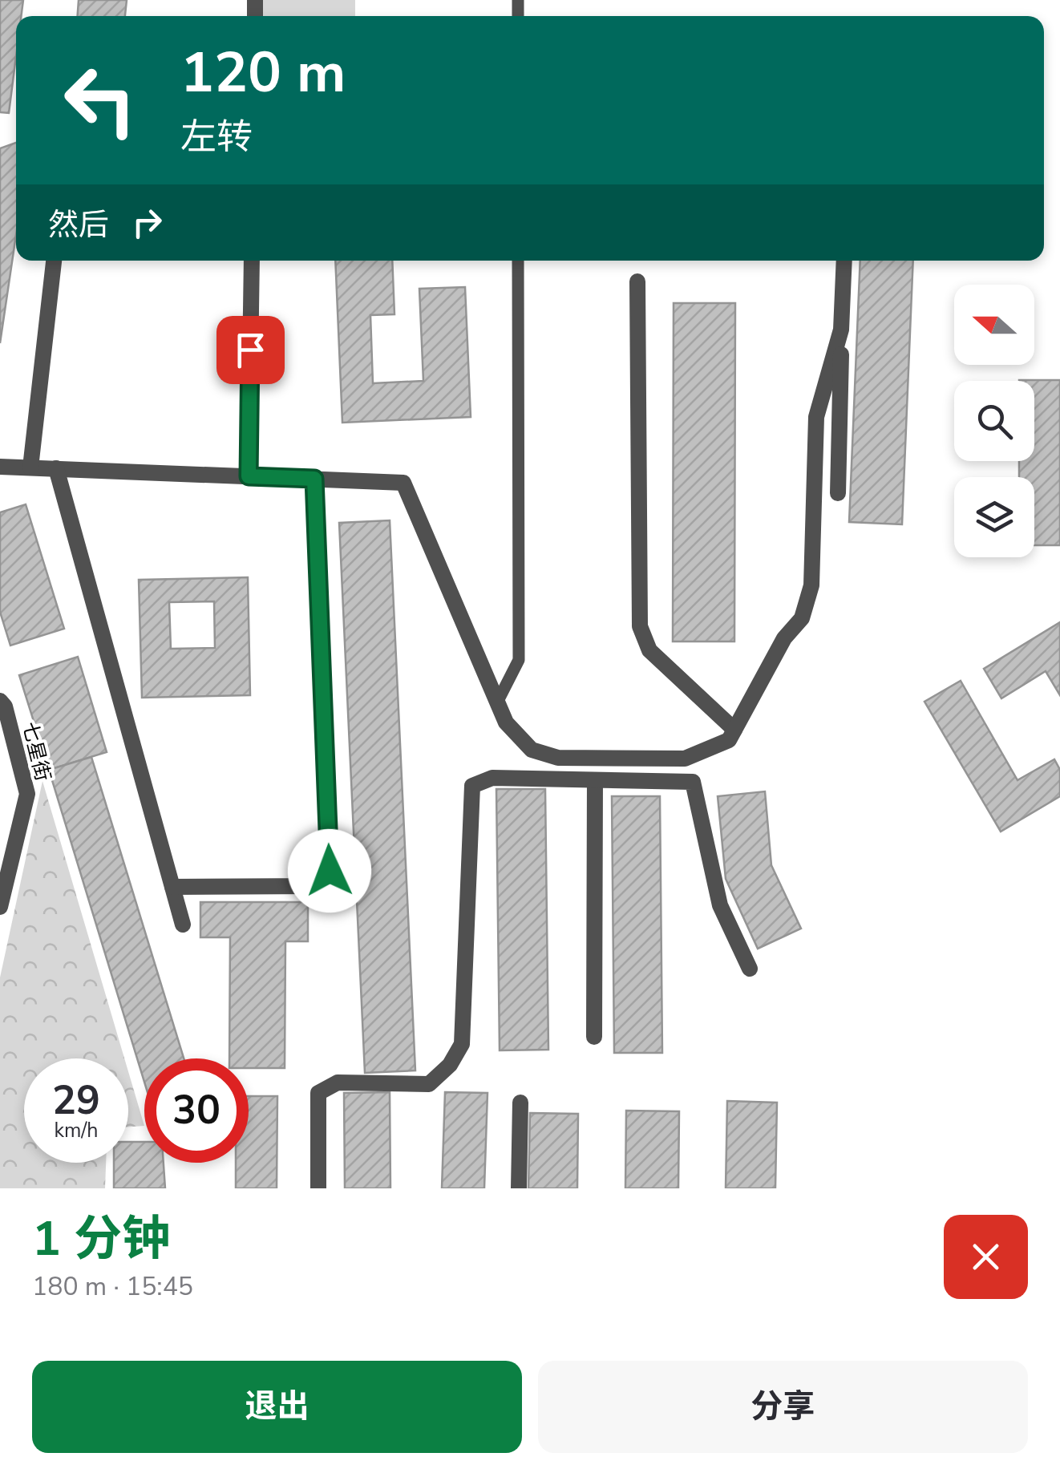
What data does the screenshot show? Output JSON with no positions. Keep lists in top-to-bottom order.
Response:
{
  "streets": {
    "street": ["七星街"]
  },
  "north": "left",
  "page": {
    "turn": ["120 m", "左转"],
    "then": "然后",
    "speed": "29 km/h",
    "limit": "30",
    "heading": ["1 分钟", "180 m · 15:45"],
    "buttons": ["退出", "分享"]
  }
}
